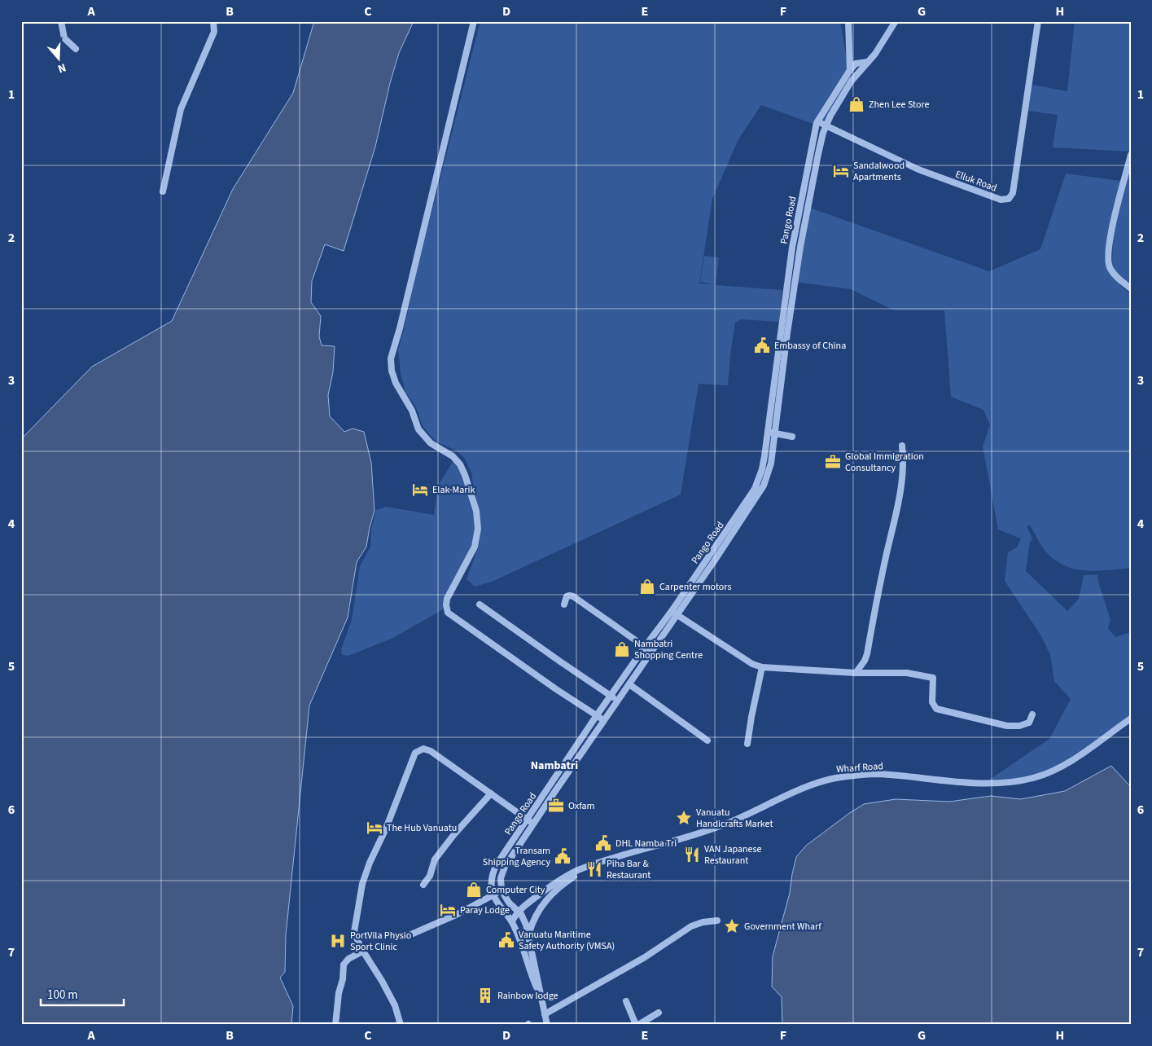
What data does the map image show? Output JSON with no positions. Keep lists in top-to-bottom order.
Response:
{
  "streets": {
    "street": ["Elluk Road", "Pango Road", "Wharf Road"]
  },
  "crossings": [
    ["Elluk Road", "Pango Road"],
    ["Pango Road", "Wharf Road"]
  ],
  "districts": ["Nambatri"],
  "places": {
    "shop": [
      "Zhen Lee Store",
      "Carpenter motors",
      "Nambatri Shopping Centre",
      "Computer City"
    ],
    "hotel": [
      "Sandalwood Apartments",
      "Elak-Marik",
      "The Hub Vanuatu",
      "Paray Lodge"
    ],
    "public building": [
      "Embassy of China",
      "DHL Namba Tri",
      "Transam Shipping Agency",
      "Vanuatu Maritime Safety Authority (VMSA)"
    ],
    "office": ["Global Immigration Consultancy", "Oxfam"],
    "place": ["Vanuatu Handicrafts Market", "Government Wharf"],
    "restaurant": ["VAN Japanese Restaurant", "Piha Bar & Restaurant"],
    "hospital": ["PortVila Physio Sport Clinic"],
    "building": ["Rainbow lodge"]
  },
  "scale_bar": "100 m",
  "north": "bottom",
  "grid": {
    "columns": [
      "A",
      "B",
      "C",
      "D",
      "E",
      "F",
      "G",
      "H"
    ],
    "rows": [
      "1",
      "2",
      "3",
      "4",
      "5",
      "6",
      "7"
    ]
  }
}
